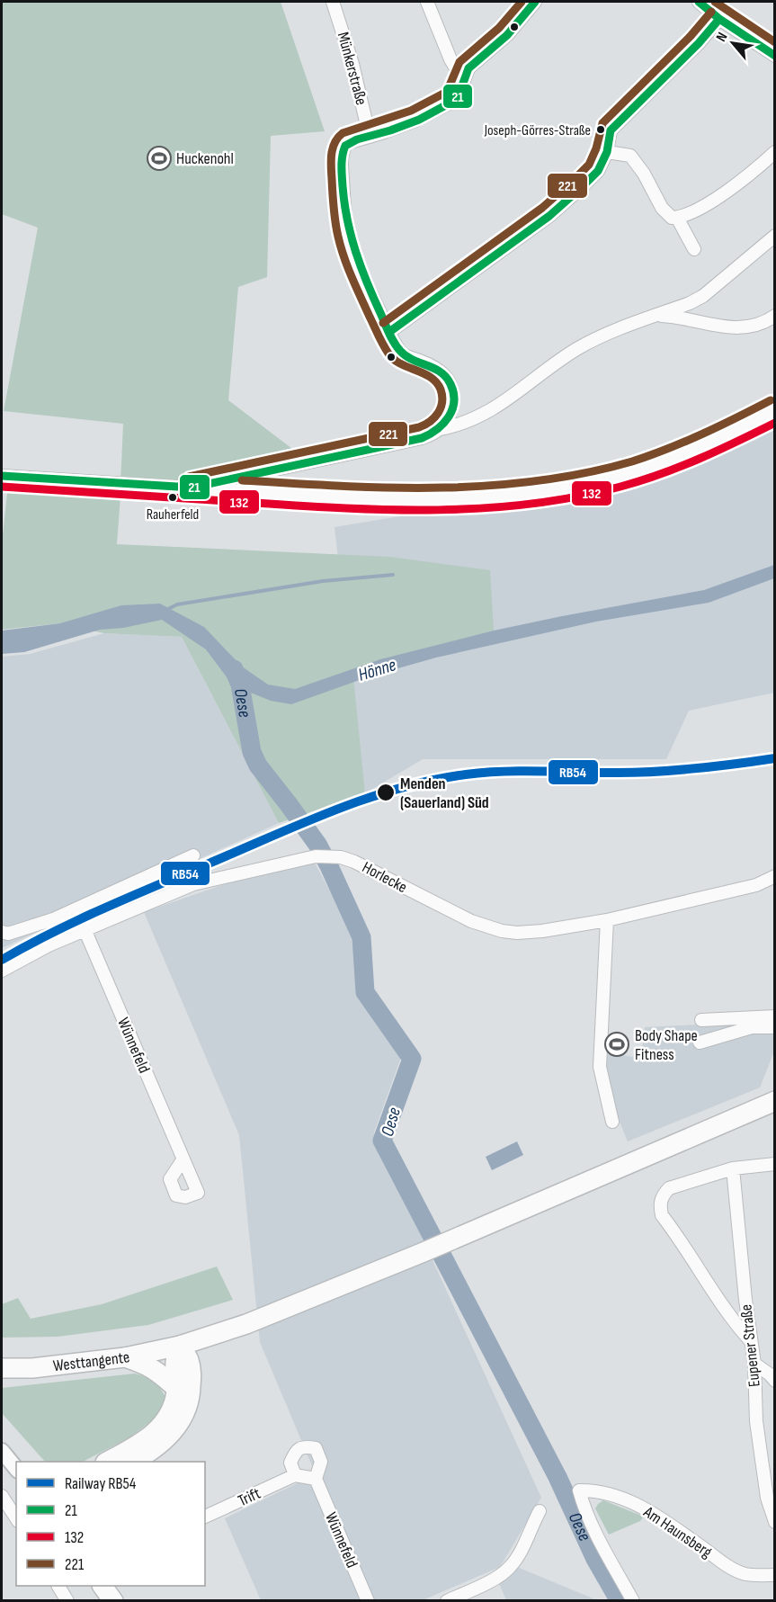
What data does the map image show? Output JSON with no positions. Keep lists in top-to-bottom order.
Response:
{
  "streets": {
    "main road": ["Westtangente"],
    "street": [
      "Münkerstraße",
      "Horlecke",
      "Wünnefeld",
      "Eupener Straße",
      "Trift",
      "Am Haunsberg"
    ]
  },
  "crossings": [
    ["Horlecke", "Wünnefeld"],
    ["Wünnefeld", "Trift"]
  ],
  "water": ["Hönne", "Oese"],
  "places": {
    "other": ["Joseph-Görres-Straße", "Rauherfeld", "Menden (Sauerland) Süd"],
    "sports": ["Huckenohl", "Body Shape Fitness"]
  },
  "lines": [
    "transit line 21",
    "transit line 221",
    "transit line 132",
    "rail line RB54"
  ],
  "legend": [
    "Railway RB54",
    "21",
    "132",
    "221"
  ],
  "north": "top left"
}
